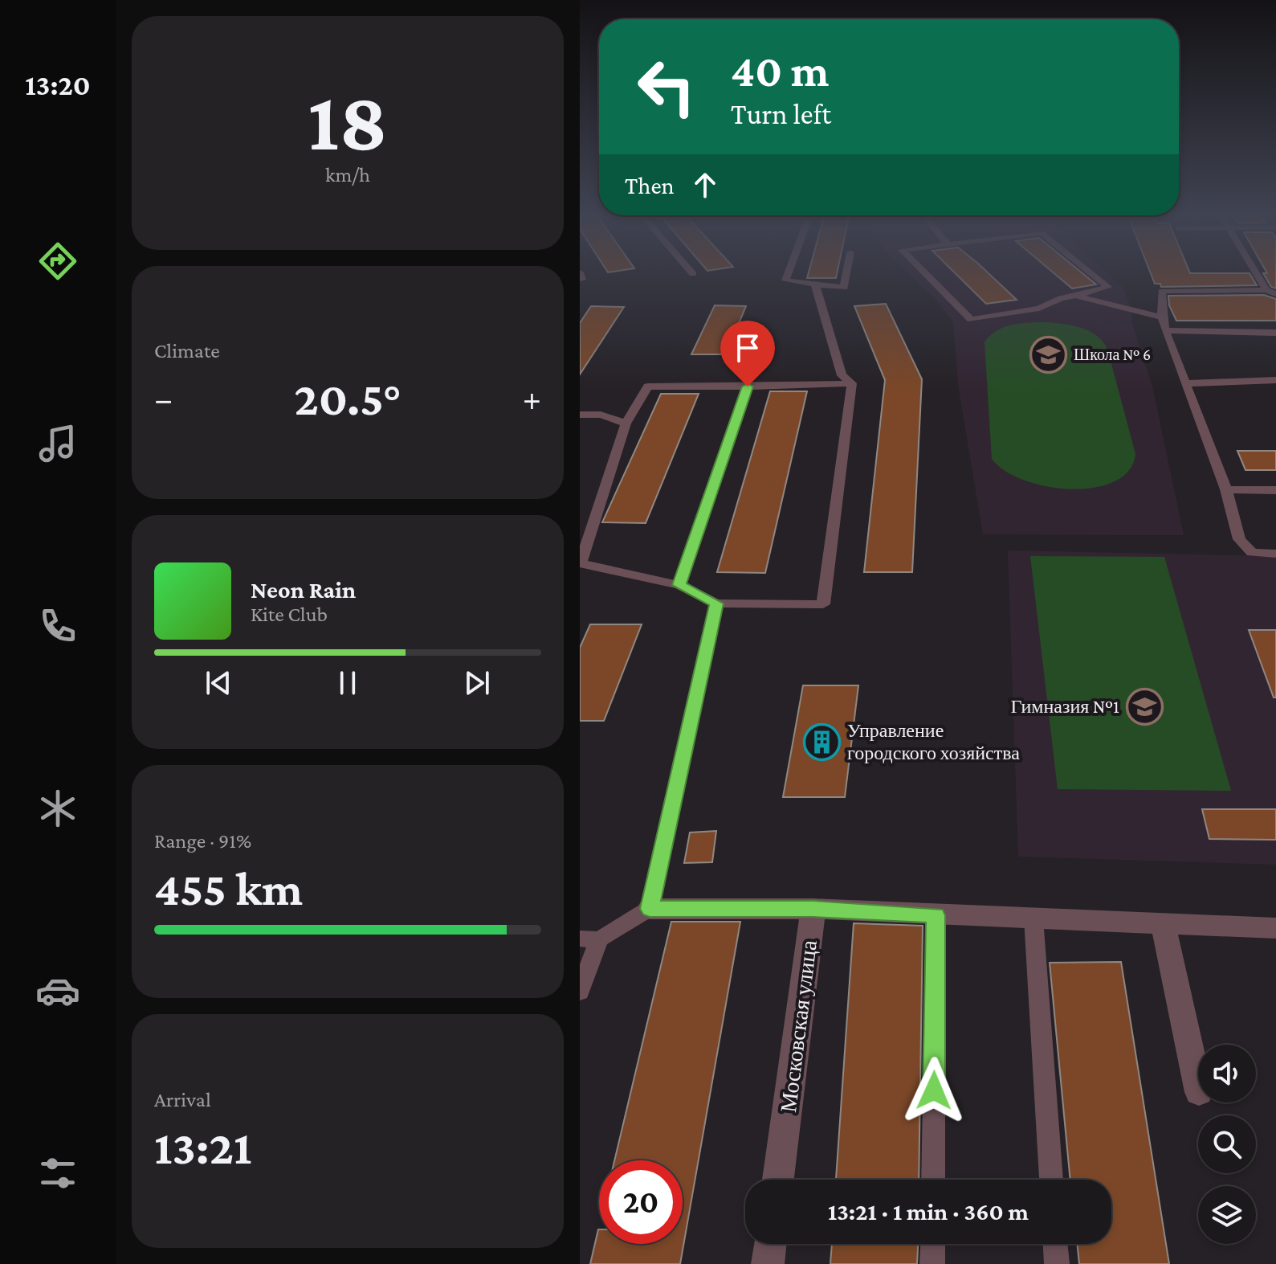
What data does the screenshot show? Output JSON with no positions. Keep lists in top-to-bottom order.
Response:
{
  "streets": {
    "street": ["Московская улица"]
  },
  "places": {
    "school or university": ["Школа № 6", "Гимназия №1"],
    "building": ["Управление городского хозяйства"]
  },
  "page": {
    "tabs": "13:20",
    "tile": [
      ["18", "km/h"],
      "Climate",
      ["Range · 91%", "455 km"],
      ["Arrival", "13:21"]
    ],
    "turn": ["40 m", "Turn left"],
    "then": "Then",
    "heat": ["−", "20.5°", "+"],
    "song": ["Neon Rain", "Kite Club"],
    "limit": "20",
    "trip": "13:21 · 1 min · 360 m"
  }
}
